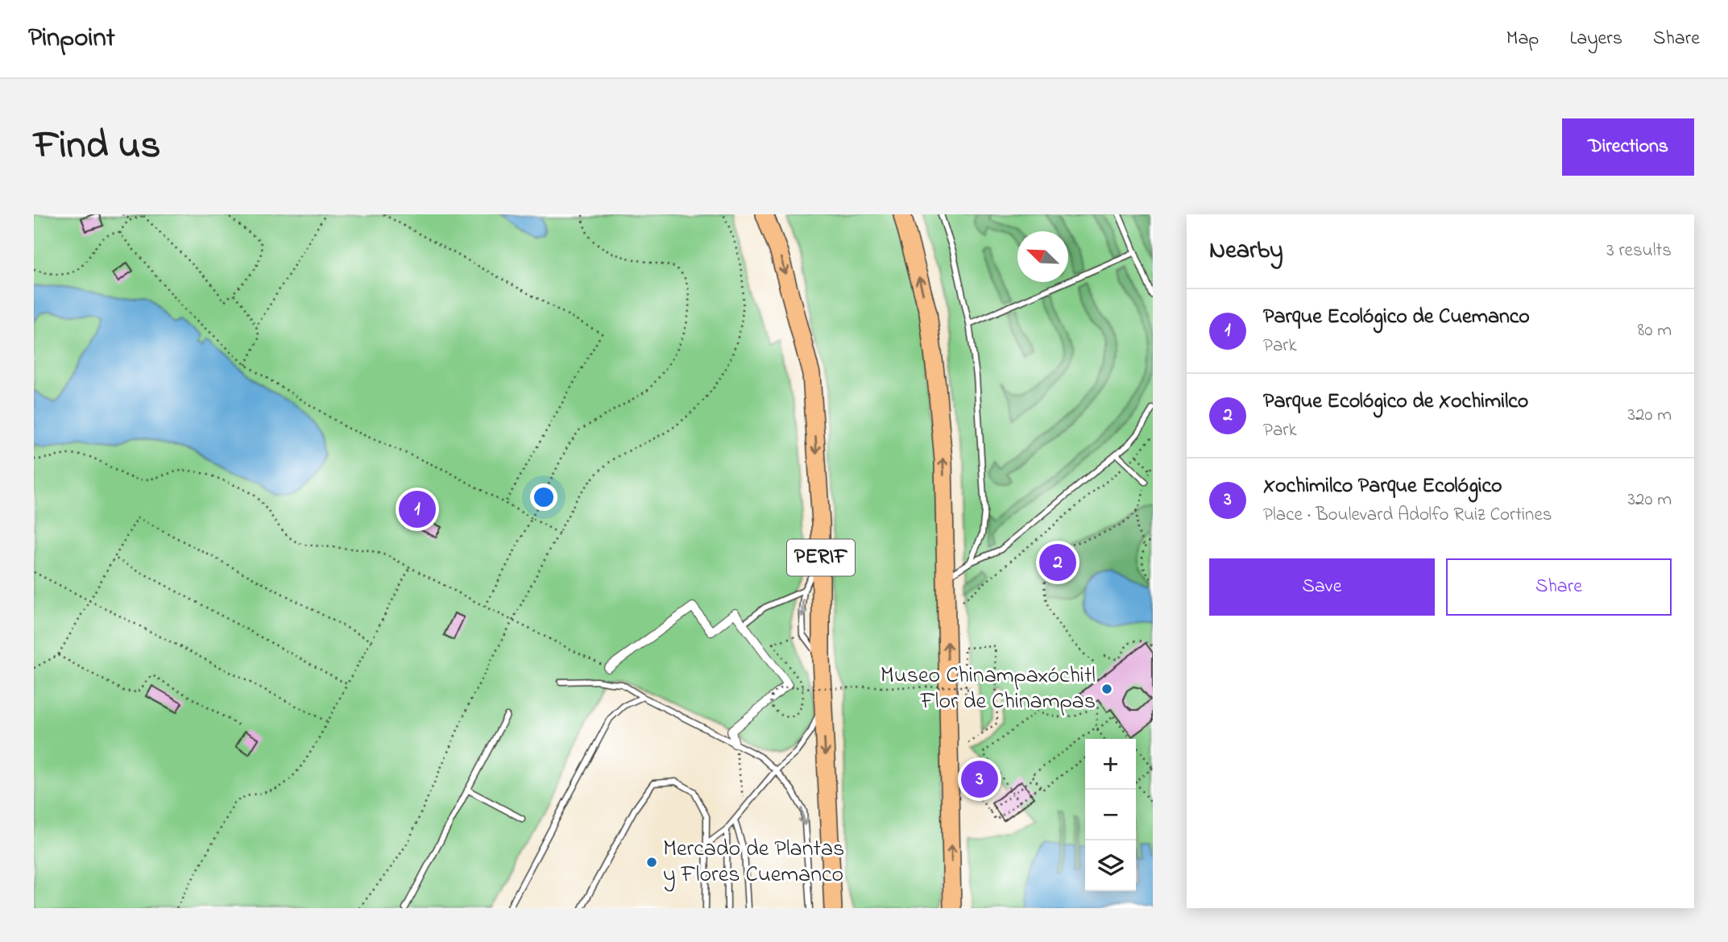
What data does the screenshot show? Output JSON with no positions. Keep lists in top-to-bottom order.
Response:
{
  "streets": {
    "highway": ["PERIF"]
  },
  "places": ["Museo Chinampaxóchitl Flor de Chinampas", "Mercado de Plantas y Flores Cuemanco"],
  "north": "top left",
  "page": {
    "header": "Pinpoint",
    "nav": ["Map", "Layers", "Share"],
    "title": "Find us",
    "buttons": [
      "Directions",
      ["Save", "Share"]
    ],
    "heading": ["Nearby", "3 results"],
    "list": [
      {
        "mark": "1",
        "name": "Parque Ecológico de Cuemanco",
        "note": "Park",
        "value": "80 m"
      },
      {
        "mark": "2",
        "name": "Parque Ecológico de Xochimilco",
        "note": "Park",
        "value": "320 m"
      },
      {
        "mark": "3",
        "name": "Xochimilco Parque Ecológico",
        "note": "Place · Boulevard Adolfo Ruiz Cortines",
        "value": "320 m"
      }
    ],
    "pins": ["1", "2", "3"],
    "map_buttons": ["+", "−"]
  }
}
